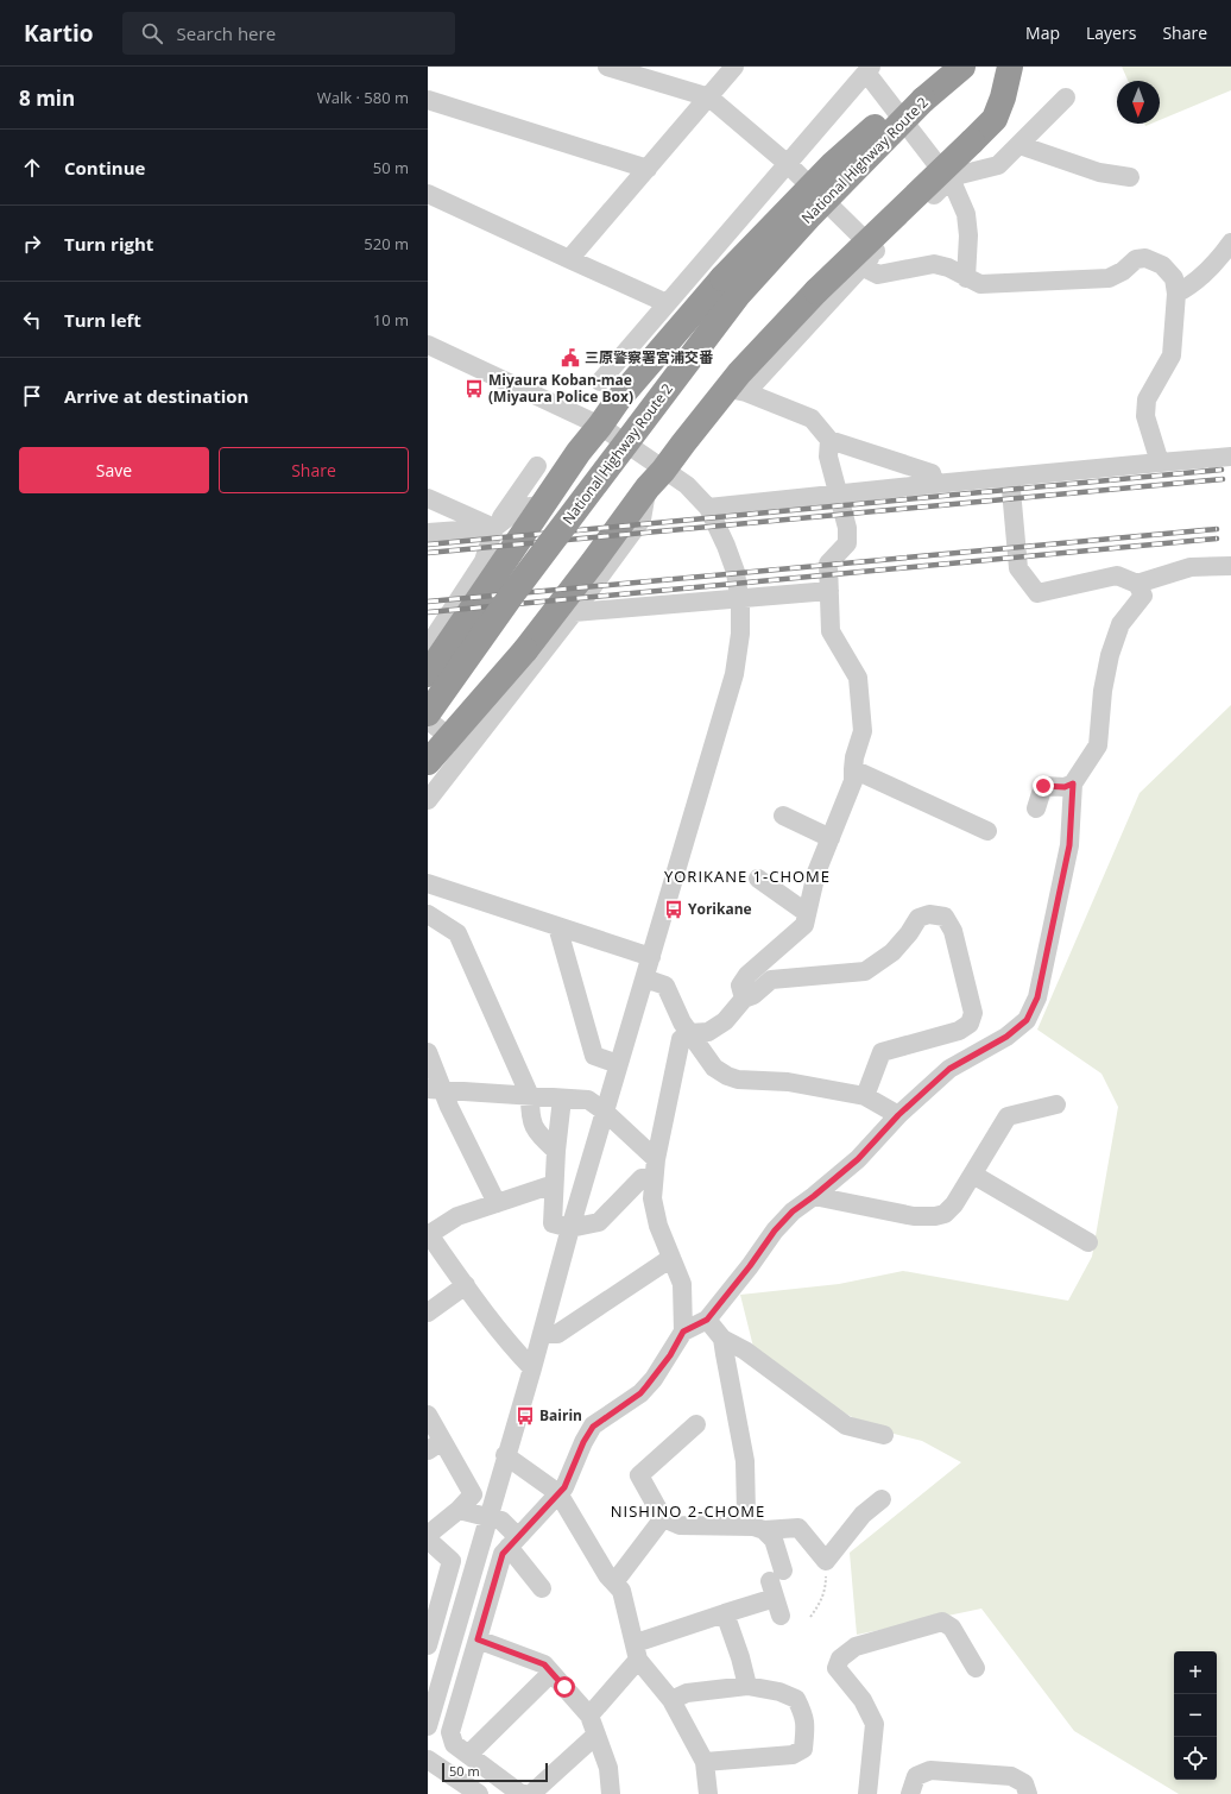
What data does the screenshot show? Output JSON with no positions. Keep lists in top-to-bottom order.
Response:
{
  "streets": {
    "highway": ["National Highway Route 2"]
  },
  "districts": ["YORIKANE 1-CHOME", "NISHINO 2-CHOME"],
  "places": {
    "public building": ["三原警察署宮浦交番"],
    "bus stop": ["Miyaura Koban-mae (Miyaura Police Box)", "Yorikane", "Bairin"]
  },
  "scale_bar": "50 m",
  "north": "bottom",
  "page": {
    "header": "Kartio",
    "search": "Search here",
    "nav": ["Map", "Layers", "Share"],
    "heading": ["8 min", "Walk · 580 m"],
    "list": [
      ["Continue", "50 m"],
      ["Turn right", "520 m"],
      ["Turn left", "10 m"],
      "Arrive at destination"
    ],
    "buttons": ["Save", "Share"],
    "map_buttons": ["+", "−"],
    "scale": "50 m"
  }
}
